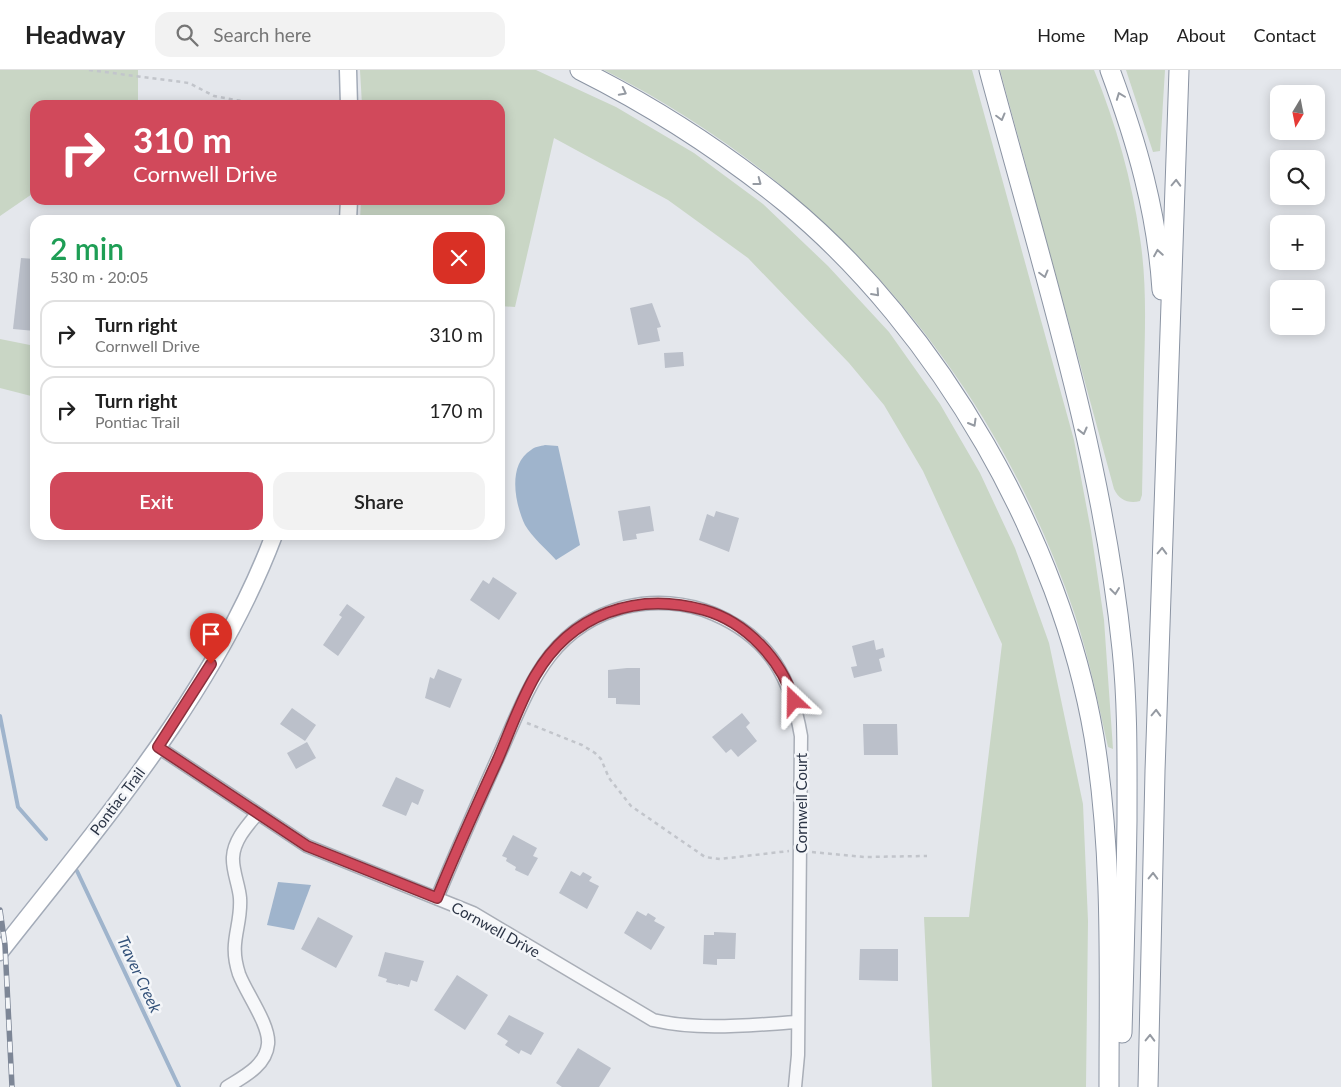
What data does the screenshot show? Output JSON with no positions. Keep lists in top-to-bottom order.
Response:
{
  "streets": {
    "main road": ["Pontiac Trail"],
    "street": ["Cornwell Court", "Cornwell Drive"]
  },
  "crossings": [
    ["Pontiac Trail", "Cornwell Drive"],
    ["Cornwell Court", "Cornwell Drive"]
  ],
  "water": ["Traver Creek"],
  "north": "bottom",
  "page": {
    "header": "Headway",
    "search": "Search here",
    "nav": [
      "Home",
      "Map",
      "About",
      "Contact"
    ],
    "map_buttons": ["+", "−"],
    "turn": ["310 m", "Cornwell Drive"],
    "heading": ["2 min", "530 m · 20:05"],
    "list": [
      {
        "name": "Turn right",
        "note": "Cornwell Drive",
        "value": "310 m"
      },
      {
        "name": "Turn right",
        "note": "Pontiac Trail",
        "value": "170 m"
      }
    ],
    "buttons": ["Exit", "Share"]
  }
}
